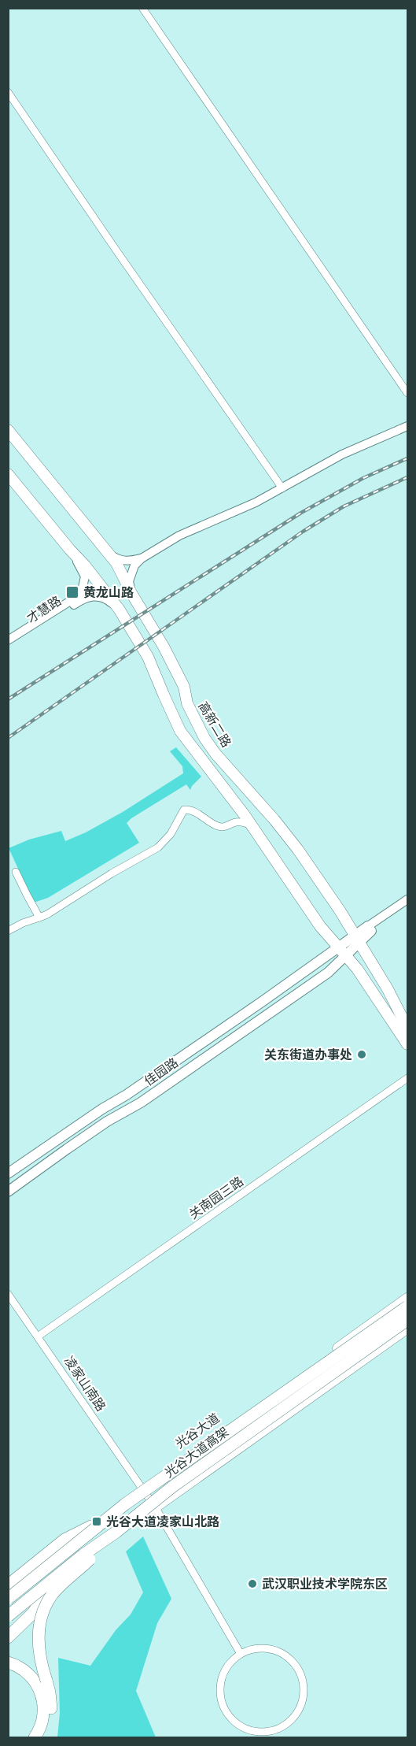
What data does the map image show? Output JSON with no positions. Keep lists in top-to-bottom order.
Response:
{
  "streets": {
    "highway": ["光谷大道高架"],
    "main road": ["高新二路", "佳园路", "光谷大道"],
    "street": ["才慧路", "关南园三路", "凌家山南路"]
  },
  "crossings": [
    ["关南园三路", "凌家山南路"],
    ["凌家山南路", "光谷大道"]
  ],
  "places": {
    "transit": ["黄龙山路", "光谷大道凌家山北路"],
    "other": ["关东街道办事处", "武汉职业技术学院东区"]
  }
}
